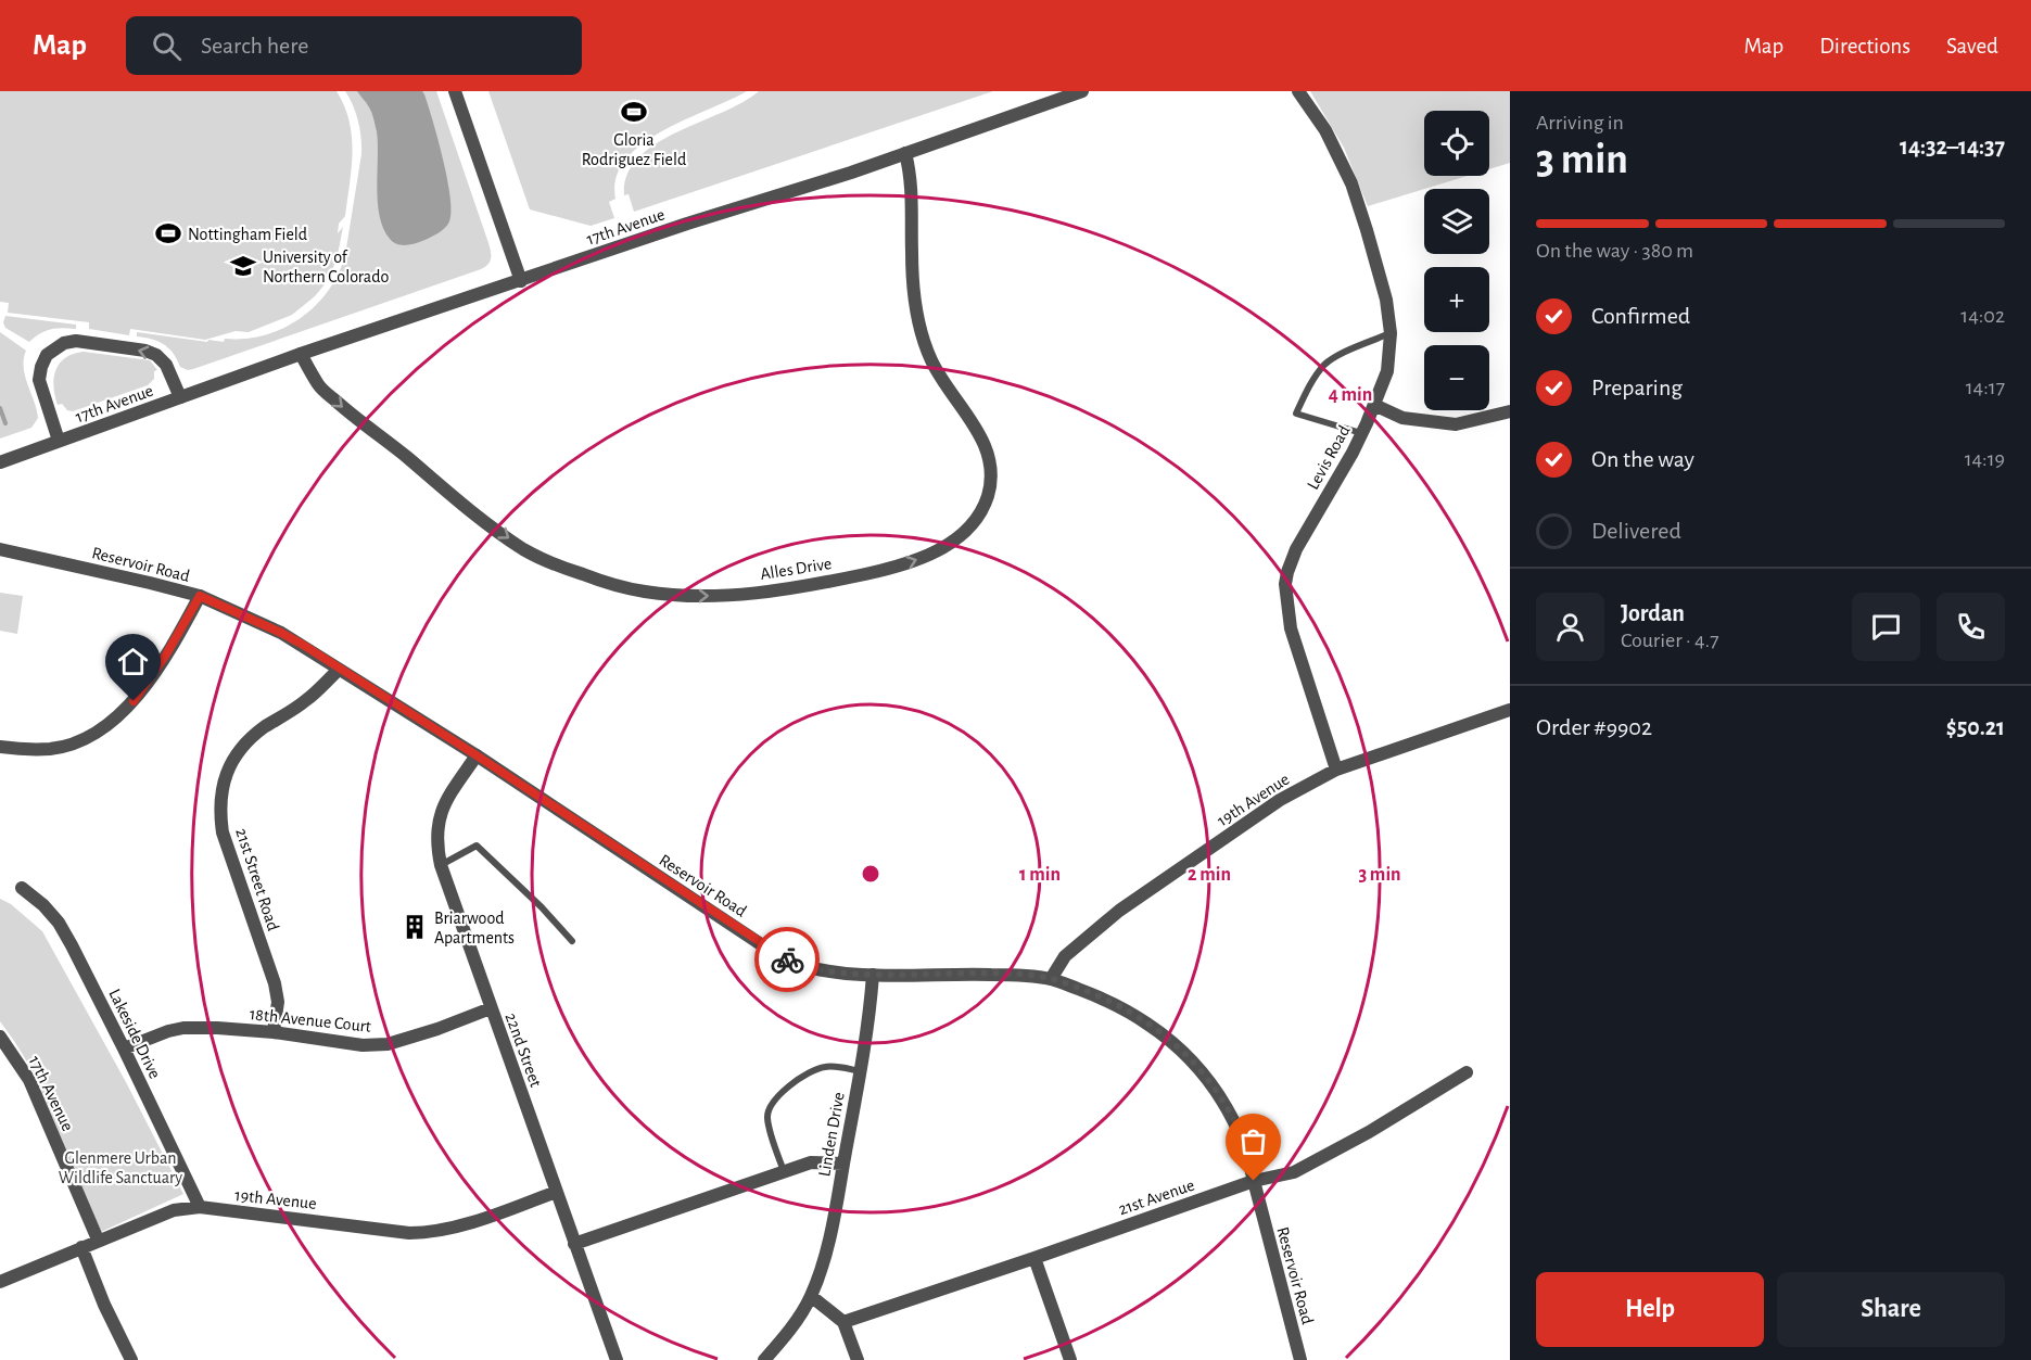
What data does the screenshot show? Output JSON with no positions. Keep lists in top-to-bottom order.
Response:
{
  "streets": {
    "street": [
      "17th Avenue",
      "Levis Road",
      "Reservoir Road",
      "Alles Drive",
      "19th Avenue",
      "21st Street Road",
      "18th Avenue Court",
      "Lakeside Drive",
      "22nd Street",
      "Linden Drive",
      "21st Avenue"
    ]
  },
  "crossings": [
    ["17th Avenue", "Alles Drive"],
    ["17th Avenue", "19th Avenue"],
    ["Levis Road", "19th Avenue"],
    ["Reservoir Road", "19th Avenue"],
    ["Reservoir Road", "21st Street Road"],
    ["Reservoir Road", "22nd Street"],
    ["Reservoir Road", "Linden Drive"],
    ["Reservoir Road", "21st Avenue"],
    ["19th Avenue", "Lakeside Drive"],
    ["19th Avenue", "22nd Street"],
    ["21st Street Road", "18th Avenue Court"],
    ["18th Avenue Court", "Lakeside Drive"],
    ["18th Avenue Court", "22nd Street"]
  ],
  "parks": ["Glenmere Urban Wildlife Sanctuary"],
  "places": {
    "sports": ["Gloria Rodriguez Field", "Nottingham Field"],
    "school or university": ["University of Northern Colorado"],
    "building": ["Briarwood Apartments"]
  },
  "page": {
    "header": "Map",
    "search": "Search here",
    "nav": ["Map", "Directions", "Saved"],
    "heading": ["3 min", "Arriving in", "14:32–14:37"],
    "panel": [
      "Jordan",
      "Courier · 4.7",
      "Order #9902",
      "$50.21"
    ],
    "map_buttons": ["+", "−"],
    "bar": "On the way · 380 m",
    "list": [
      ["Confirmed", "14:02"],
      ["Preparing", "14:17"],
      ["On the way", "14:19"],
      "Delivered"
    ],
    "buttons": ["Help", "Share"]
  },
  "rings": [
    "4 min",
    "1 min",
    "2 min",
    "3 min"
  ]
}
